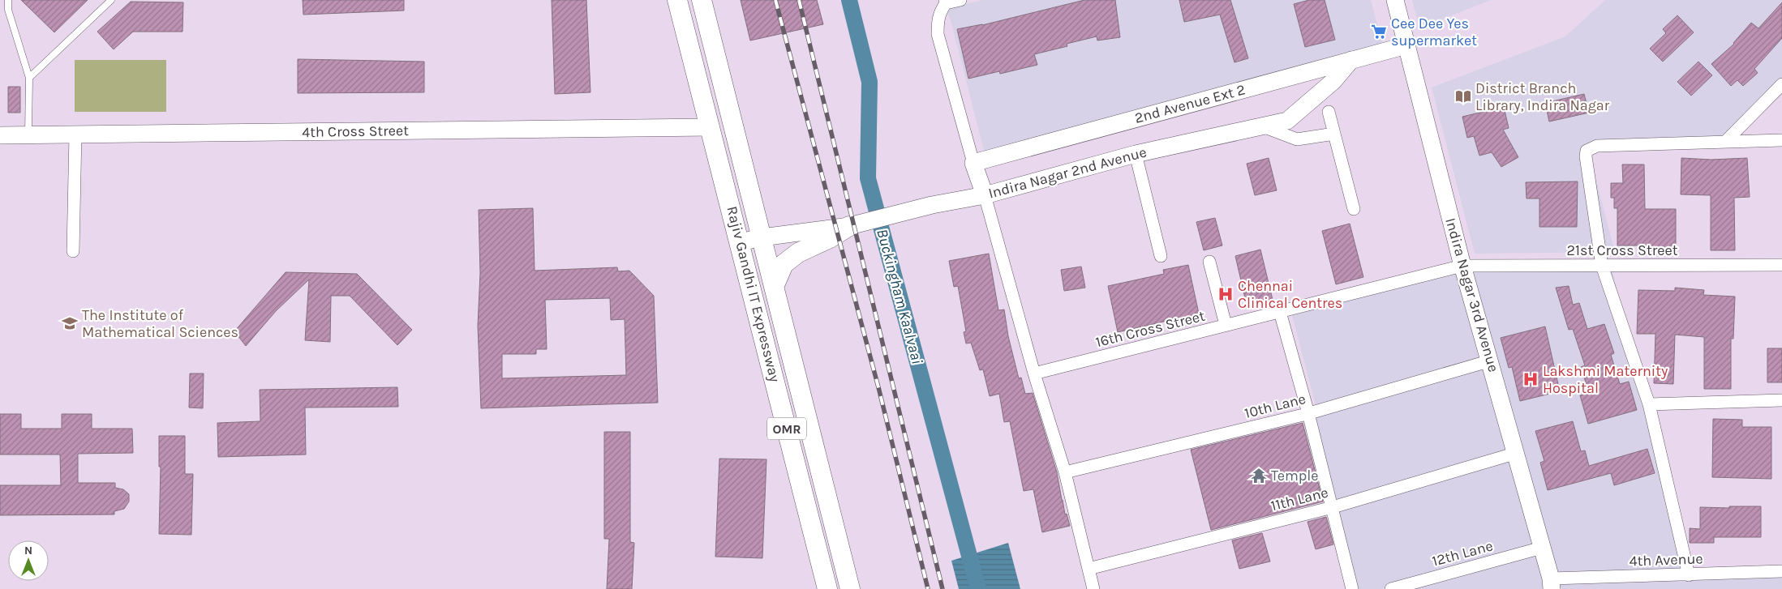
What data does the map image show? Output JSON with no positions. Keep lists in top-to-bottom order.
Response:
{
  "streets": {
    "main road": ["Rajiv Gandhi IT Expressway", "OMR"],
    "street": [
      "2nd Avenue Ext 2",
      "4th Cross Street",
      "Indira Nagar 2nd Avenue",
      "21st Cross Street",
      "Indira Nagar 3rd Avenue",
      "16th Cross Street",
      "10th Lane",
      "11th Lane",
      "12th Lane",
      "4th Avenue"
    ]
  },
  "crossings": [
    ["2nd Avenue Ext 2", "Indira Nagar 2nd Avenue"],
    ["2nd Avenue Ext 2", "Indira Nagar 3rd Avenue"],
    ["4th Cross Street", "Rajiv Gandhi IT Expressway"],
    ["Indira Nagar 2nd Avenue", "Rajiv Gandhi IT Expressway"],
    ["21st Cross Street", "Indira Nagar 3rd Avenue"],
    ["21st Cross Street", "16th Cross Street"],
    ["Indira Nagar 3rd Avenue", "16th Cross Street"],
    ["Indira Nagar 3rd Avenue", "10th Lane"],
    ["Indira Nagar 3rd Avenue", "11th Lane"],
    ["Indira Nagar 3rd Avenue", "12th Lane"],
    ["Indira Nagar 3rd Avenue", "4th Avenue"]
  ],
  "water": ["Buckingham Kaalvaai"],
  "places": {
    "supermarket": ["Cee Dee Yes supermarket"],
    "library": ["District Branch Library, Indira Nagar"],
    "hospital": ["Chennai Clinical Centres", "Lakshmi Maternity Hospital"],
    "school or university": ["The Institute of Mathematical Sciences"],
    "temple": ["Temple"]
  },
  "north": "top"
}
